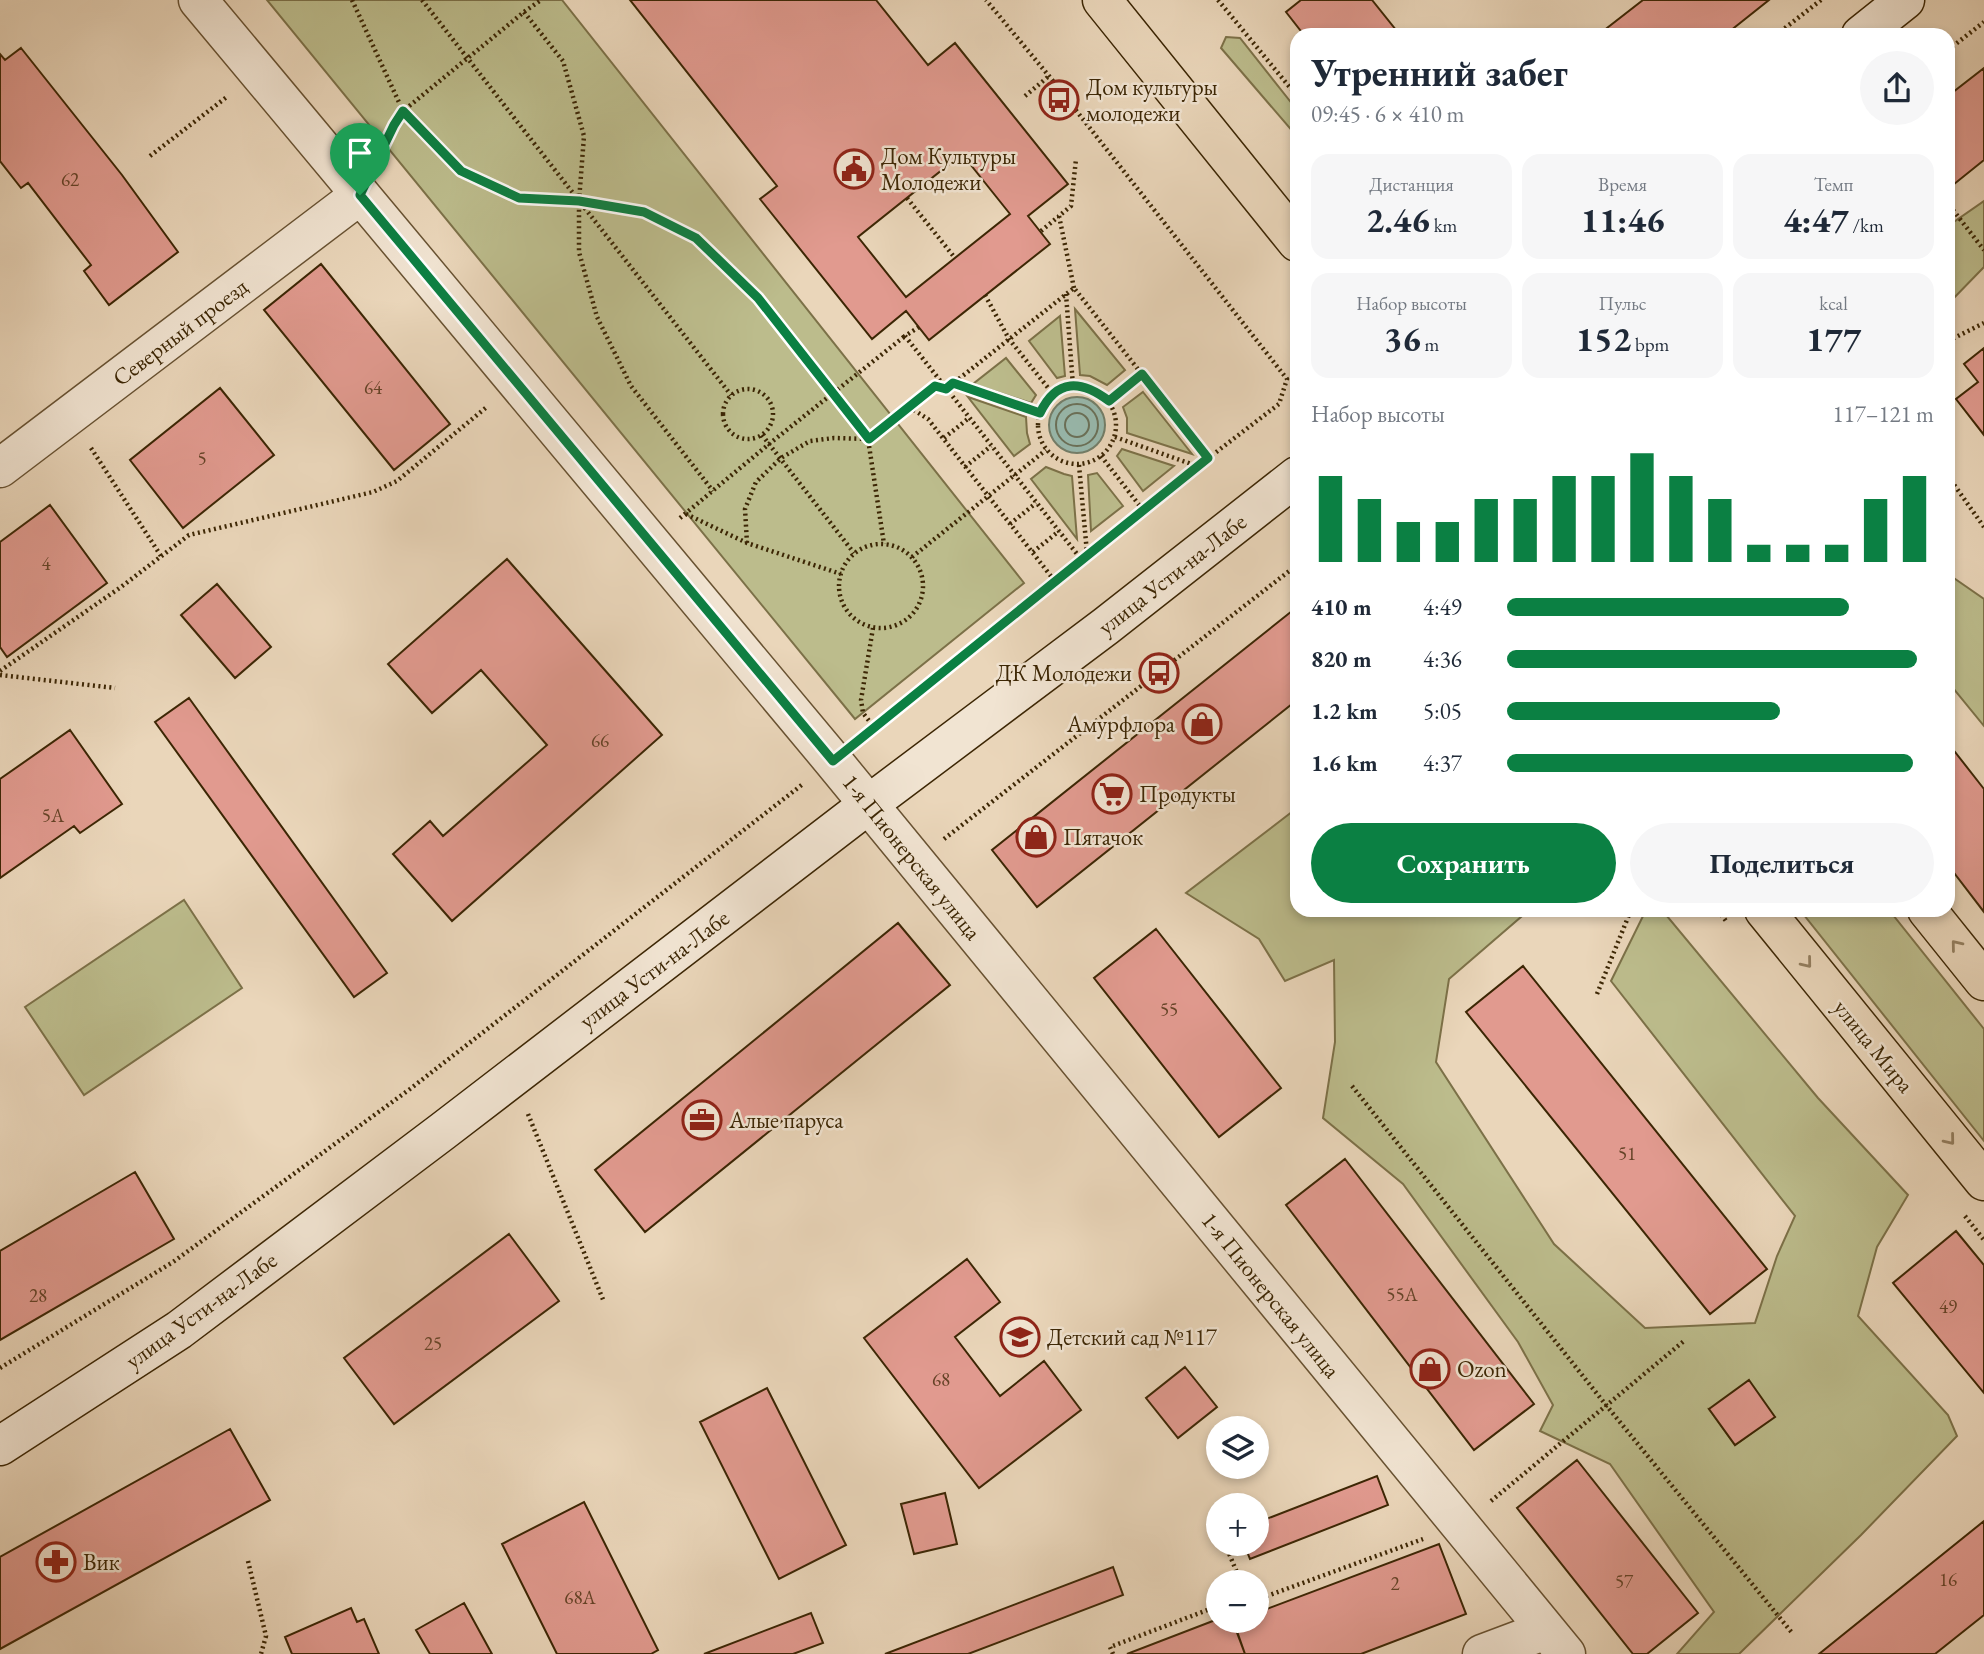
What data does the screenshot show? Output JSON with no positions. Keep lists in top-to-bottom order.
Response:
{
  "streets": {
    "main road": ["улица Мира"],
    "street": ["Северный проезд", "улица Усти-на-Лабе", "1-я Пионерская улица"]
  },
  "crossings": [
    ["Северный проезд", "1-я Пионерская улица"],
    ["улица Усти-на-Лабе", "1-я Пионерская улица"]
  ],
  "one_way": ["улица Мира"],
  "places": {
    "bus stop": ["Дом культуры молодежи", "ДК Молодежи"],
    "public building": ["Дом Культуры Молодежи"],
    "shop": ["Амурфлора", "Пятачок", "Ozon"],
    "supermarket": ["Продукты"],
    "office": ["Алые паруса"],
    "school or university": ["Детский сад №117"],
    "pharmacy": ["Вик"]
  },
  "house_numbers": [
    "62",
    "64",
    "5",
    "4",
    "66",
    "5А",
    "55",
    "51",
    "55А",
    "28",
    "49",
    "25",
    "68",
    "16",
    "57",
    "2",
    "68А"
  ],
  "page": {
    "heading": ["Утренний забег", "09:45 · 6 × 410 m"],
    "stats": [
      ["Дистанция", "2.46 km"],
      ["Время", "11:46"],
      ["Темп", "4:47 /km"],
      ["Набор высоты", "36 m"],
      ["Пульс", "152 bpm"],
      ["kcal", "177"]
    ],
    "chart": ["Набор высоты", "117–121 m"],
    "list": [
      {
        "name": "410 m",
        "note": "4:49"
      },
      {
        "name": "820 m",
        "note": "4:36"
      },
      {
        "name": "1.2 km",
        "note": "5:05"
      },
      {
        "name": "1.6 km",
        "note": "4:37"
      }
    ],
    "buttons": ["Сохранить", "Поделиться"],
    "map_buttons": ["+", "−"]
  }
}
